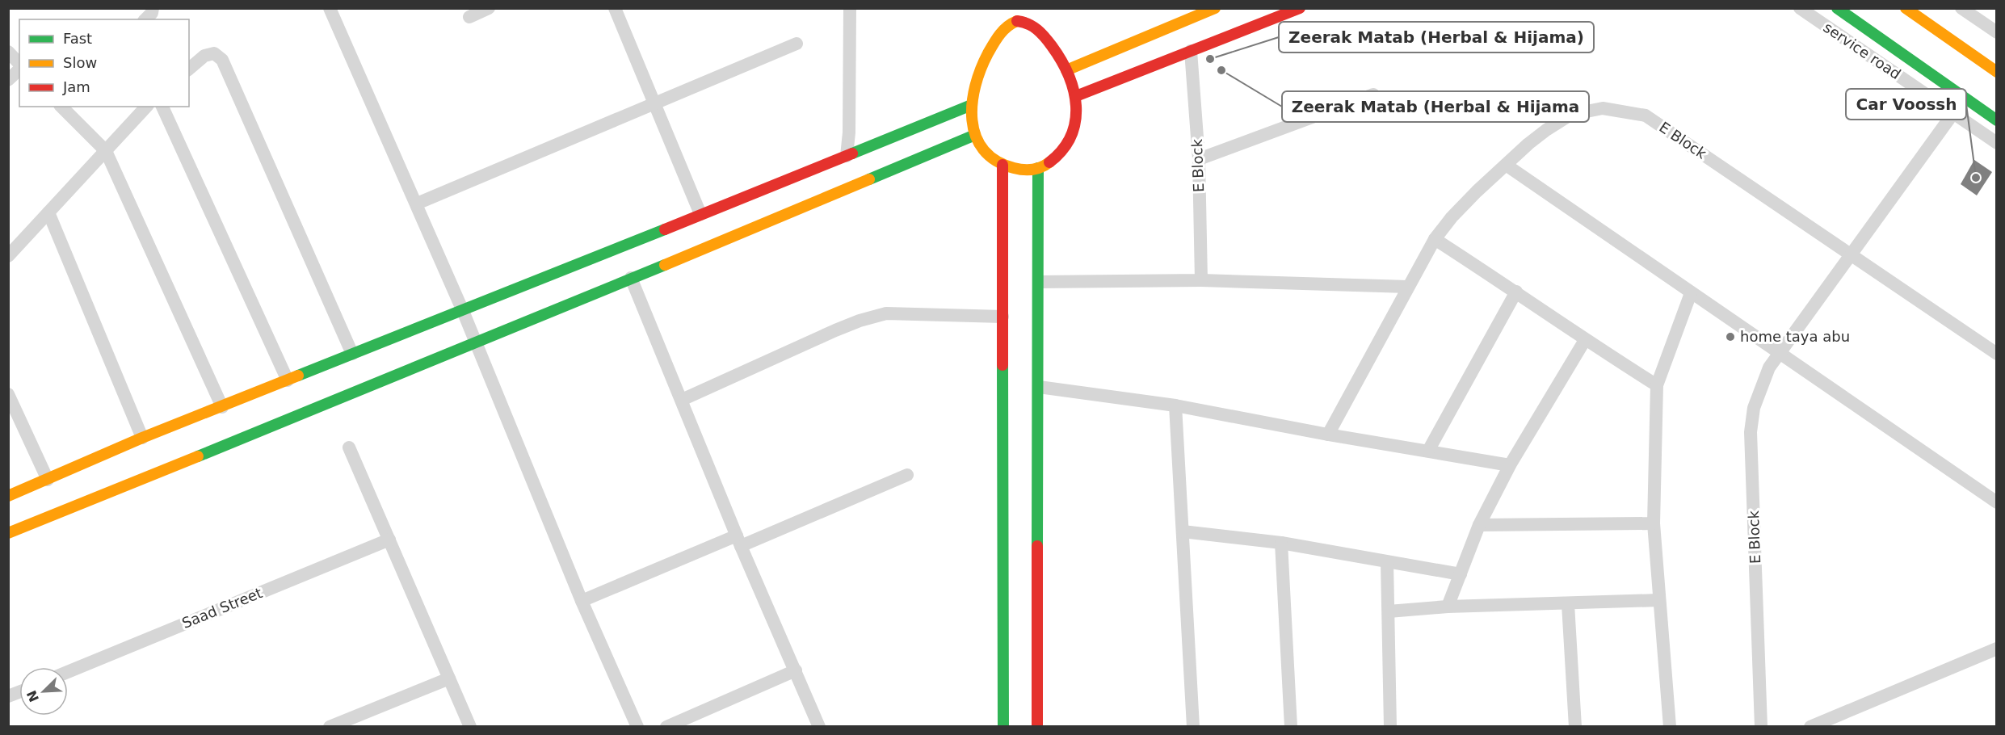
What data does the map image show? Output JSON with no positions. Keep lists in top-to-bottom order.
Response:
{
  "streets": {
    "street": ["service road", "E Block", "Saad Street"]
  },
  "crossings": [
    ["service road", "E Block"]
  ],
  "places": [
    "Zeerak Matab (Herbal & Hijama)",
    "Zeerak Matab (Herbal & Hijama",
    "Car Voossh",
    "home taya abu"
  ],
  "legend": ["Fast", "Slow", "Jam"],
  "north": "bottom left"
}
